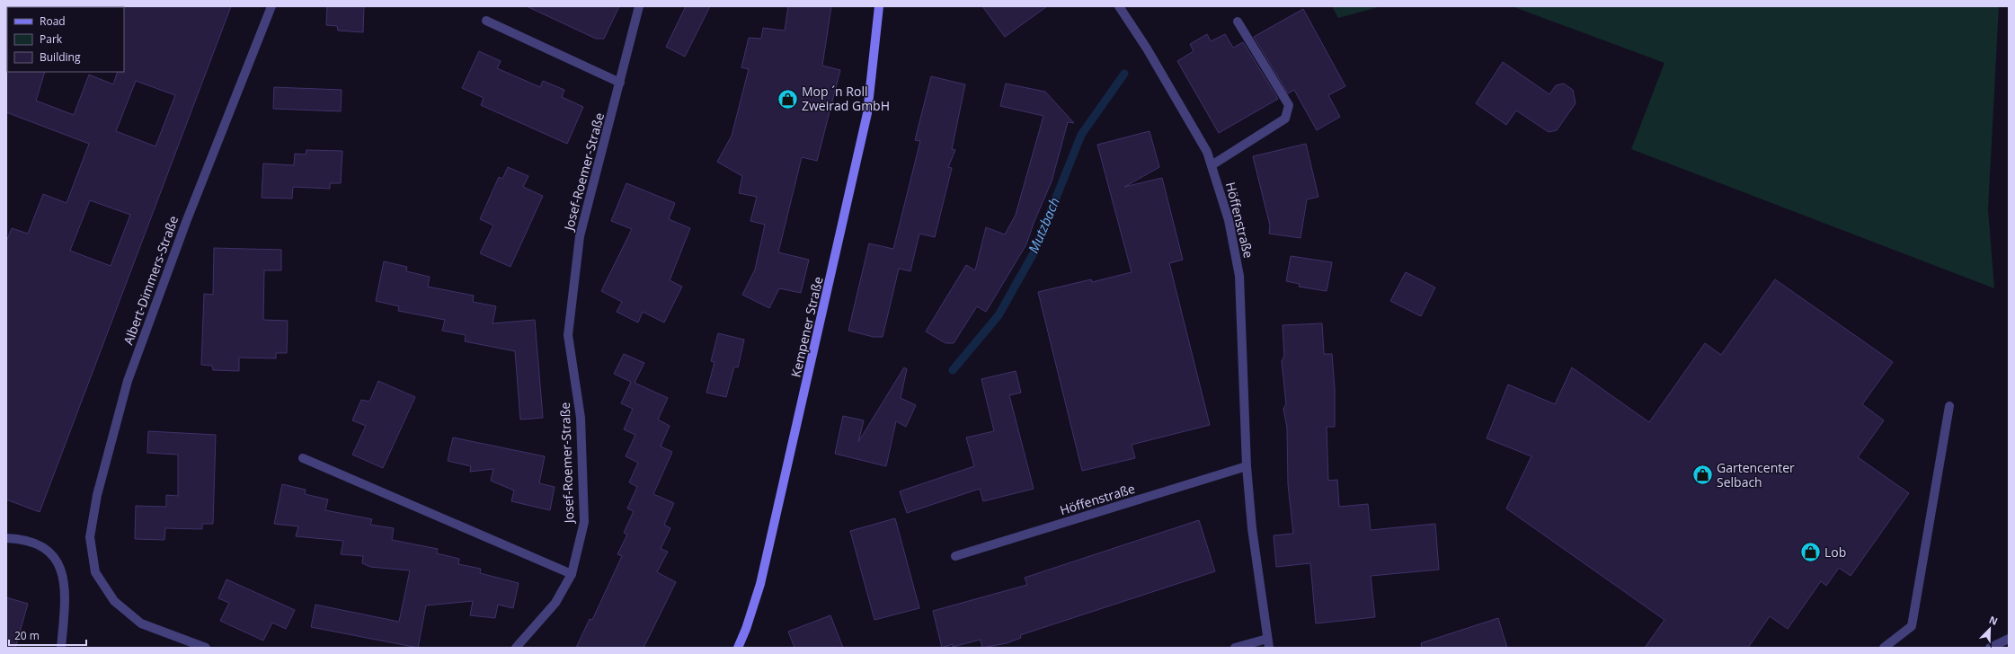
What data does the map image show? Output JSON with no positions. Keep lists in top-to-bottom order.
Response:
{
  "streets": {
    "main road": ["Kempener Straße"],
    "street": ["Josef-Roemer-Straße", "Höffenstraße", "Albert-Dimmers-Straße"]
  },
  "water": ["Mutzbach"],
  "places": {
    "shop": ["Mop ´n Roll Zweirad GmbH", "Gartencenter Selbach", "Lob"]
  },
  "legend": ["Road", "Park", "Building"],
  "scale_bar": "20 m",
  "north": "top right"
}
